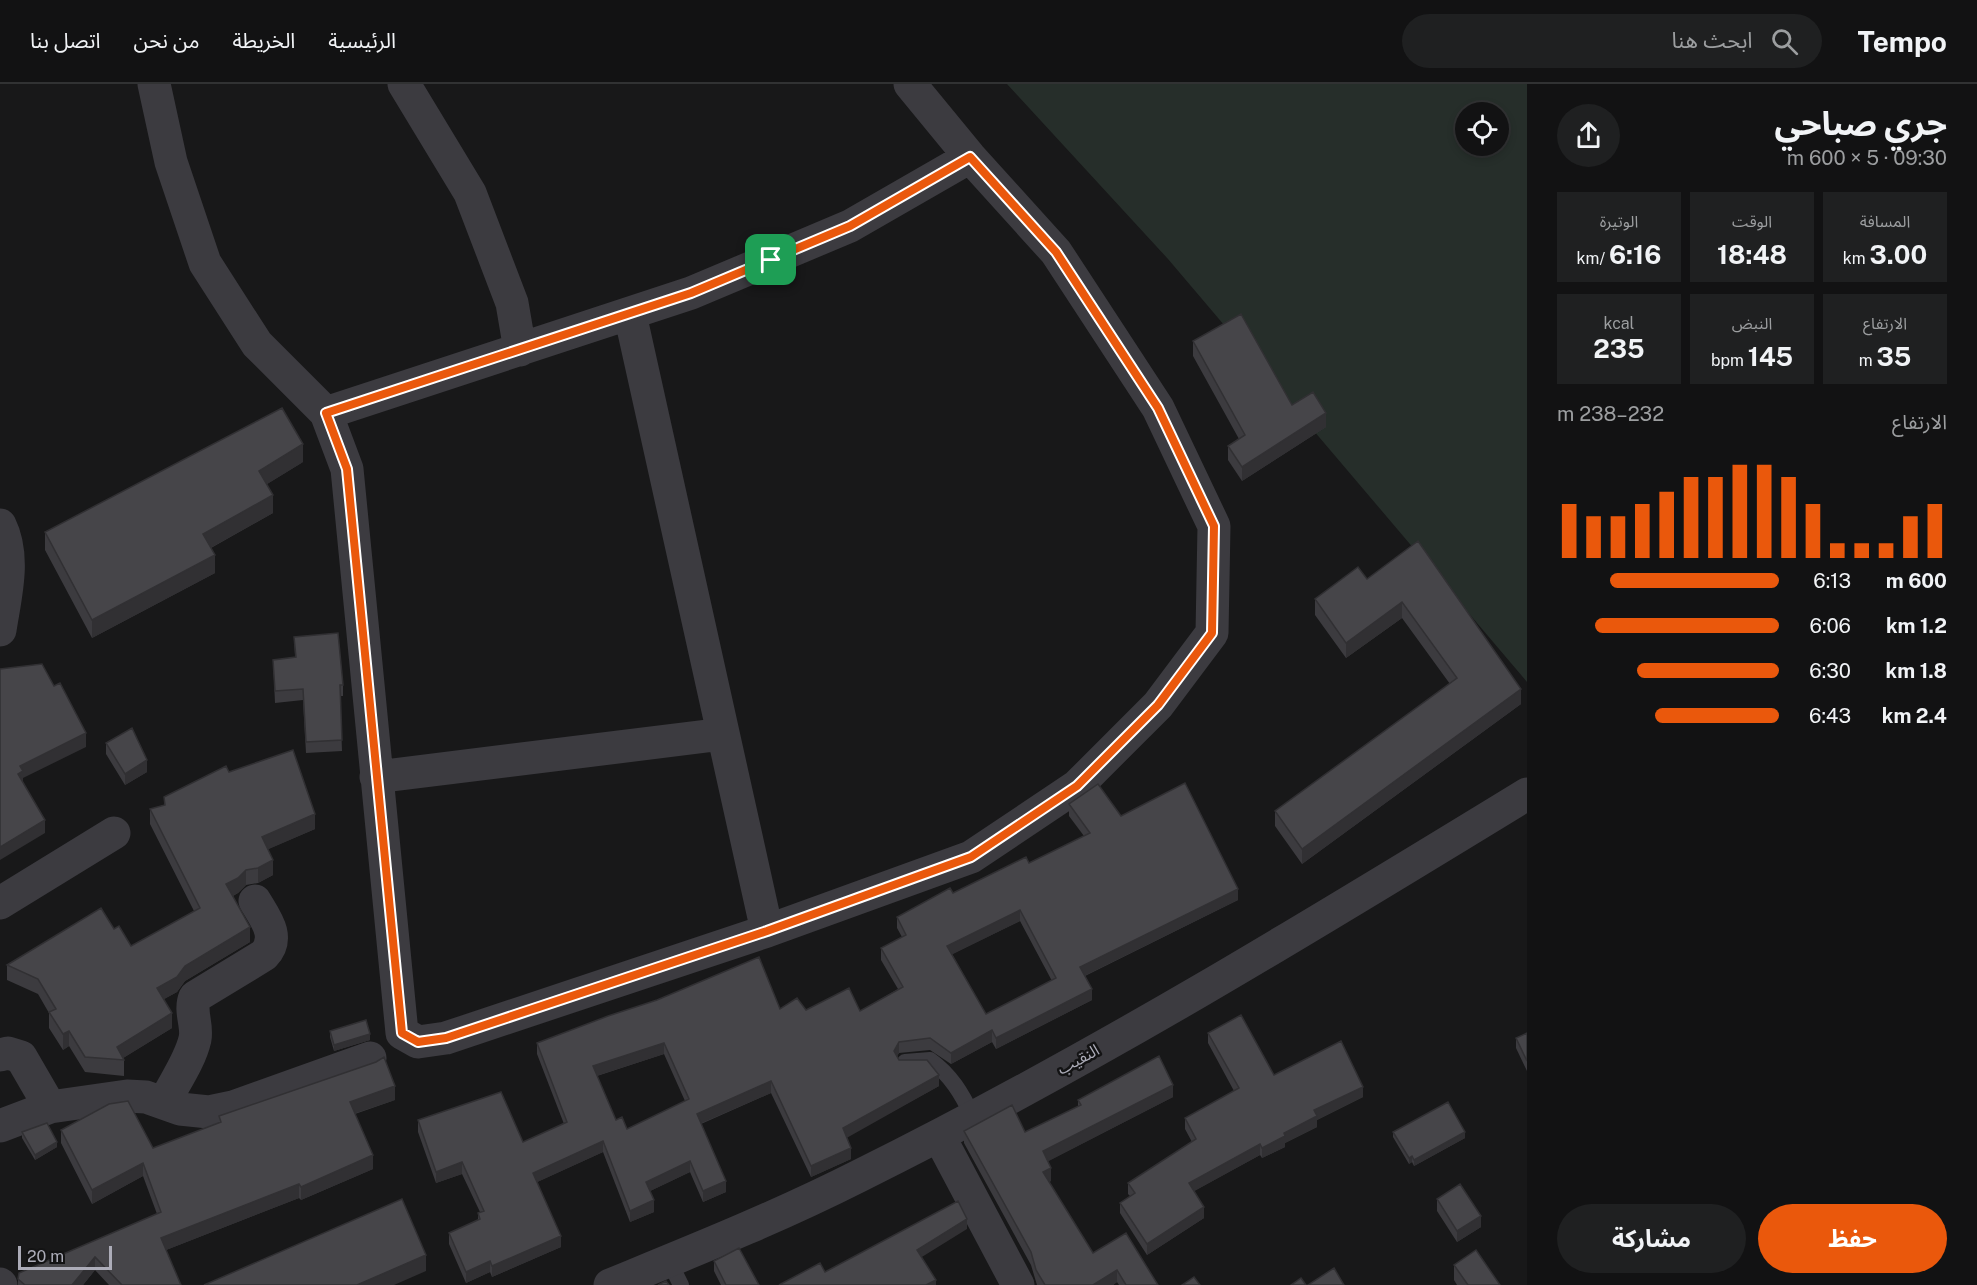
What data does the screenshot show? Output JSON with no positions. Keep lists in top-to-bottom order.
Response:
{
  "streets": {
    "street": ["النقيب"]
  },
  "scale_bar": "20 m",
  "page": {
    "header": "Tempo",
    "search": "ابحث هنا",
    "nav": [
      "الرئيسية",
      "الخريطة",
      "من نحن",
      "اتصل بنا"
    ],
    "heading": ["جري صباحي", "09:30 · 5 × 600 m"],
    "stats": [
      ["المسافة", "3.00 km"],
      ["الوقت", "18:48"],
      ["الوتيرة", "6:16 /km"],
      ["الارتفاع", "35 m"],
      ["النبض", "145 bpm"],
      ["kcal", "235"]
    ],
    "chart": ["الارتفاع", "232–238 m"],
    "list": [
      {
        "name": "600 m",
        "note": "6:13"
      },
      {
        "name": "1.2 km",
        "note": "6:06"
      },
      {
        "name": "1.8 km",
        "note": "6:30"
      },
      {
        "name": "2.4 km",
        "note": "6:43"
      }
    ],
    "buttons": ["حفظ", "مشاركة"],
    "scale": "20 m"
  }
}
